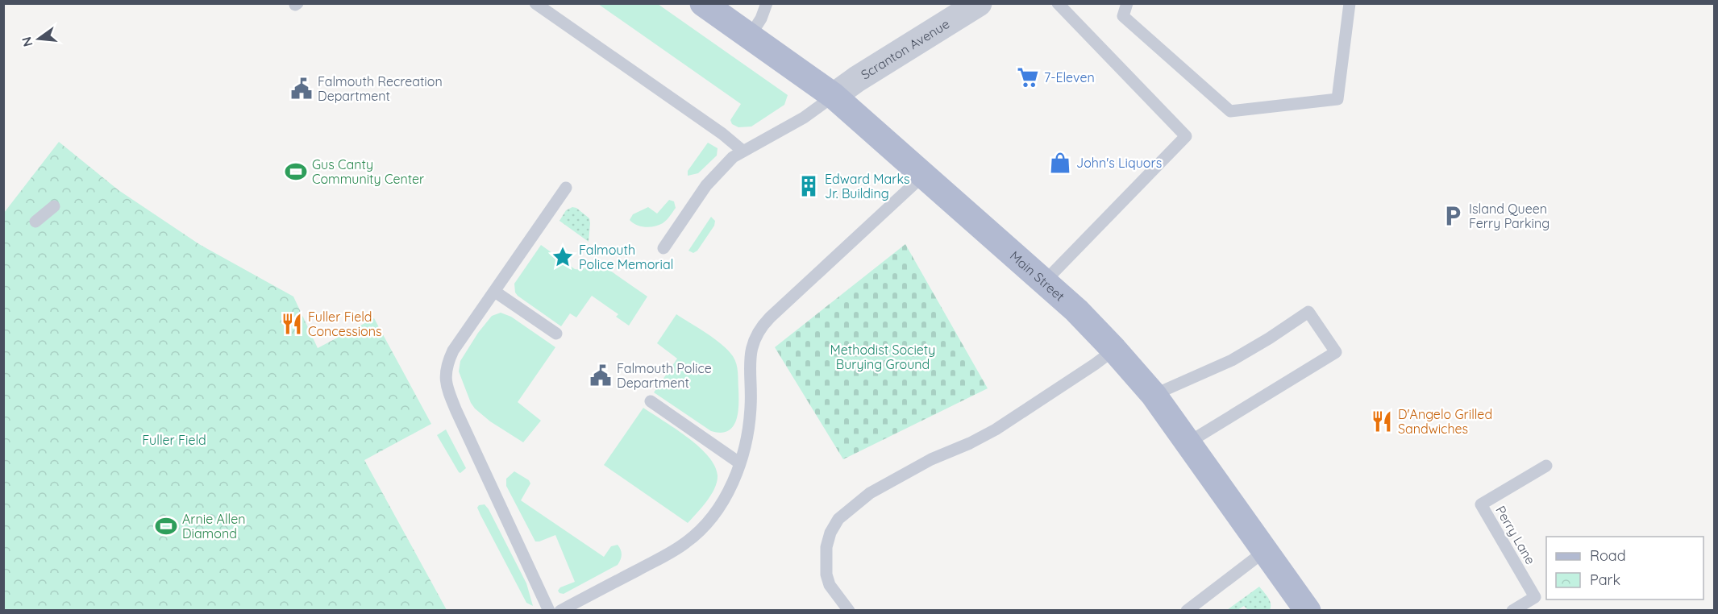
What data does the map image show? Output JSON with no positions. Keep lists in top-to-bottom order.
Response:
{
  "streets": {
    "main road": ["Main Street"],
    "street": ["Scranton Avenue"],
    "lane": ["Perry Lane"]
  },
  "crossings": [
    ["Scranton Avenue", "Main Street"]
  ],
  "parks": ["Methodist Society Burying Ground", "Fuller Field"],
  "places": {
    "supermarket": ["7-Eleven"],
    "public building": ["Falmouth Recreation Department", "Falmouth Police Department"],
    "shop": ["John's Liquors"],
    "sports": ["Gus Canty Community Center", "Arnie Allen Diamond"],
    "building": ["Edward Marks Jr. Building"],
    "parking": ["Island Queen Ferry Parking"],
    "place": ["Falmouth Police Memorial"],
    "restaurant": ["Fuller Field Concessions", "D'Angelo Grilled Sandwiches"]
  },
  "legend": ["Road", "Park"],
  "north": "left"
}
